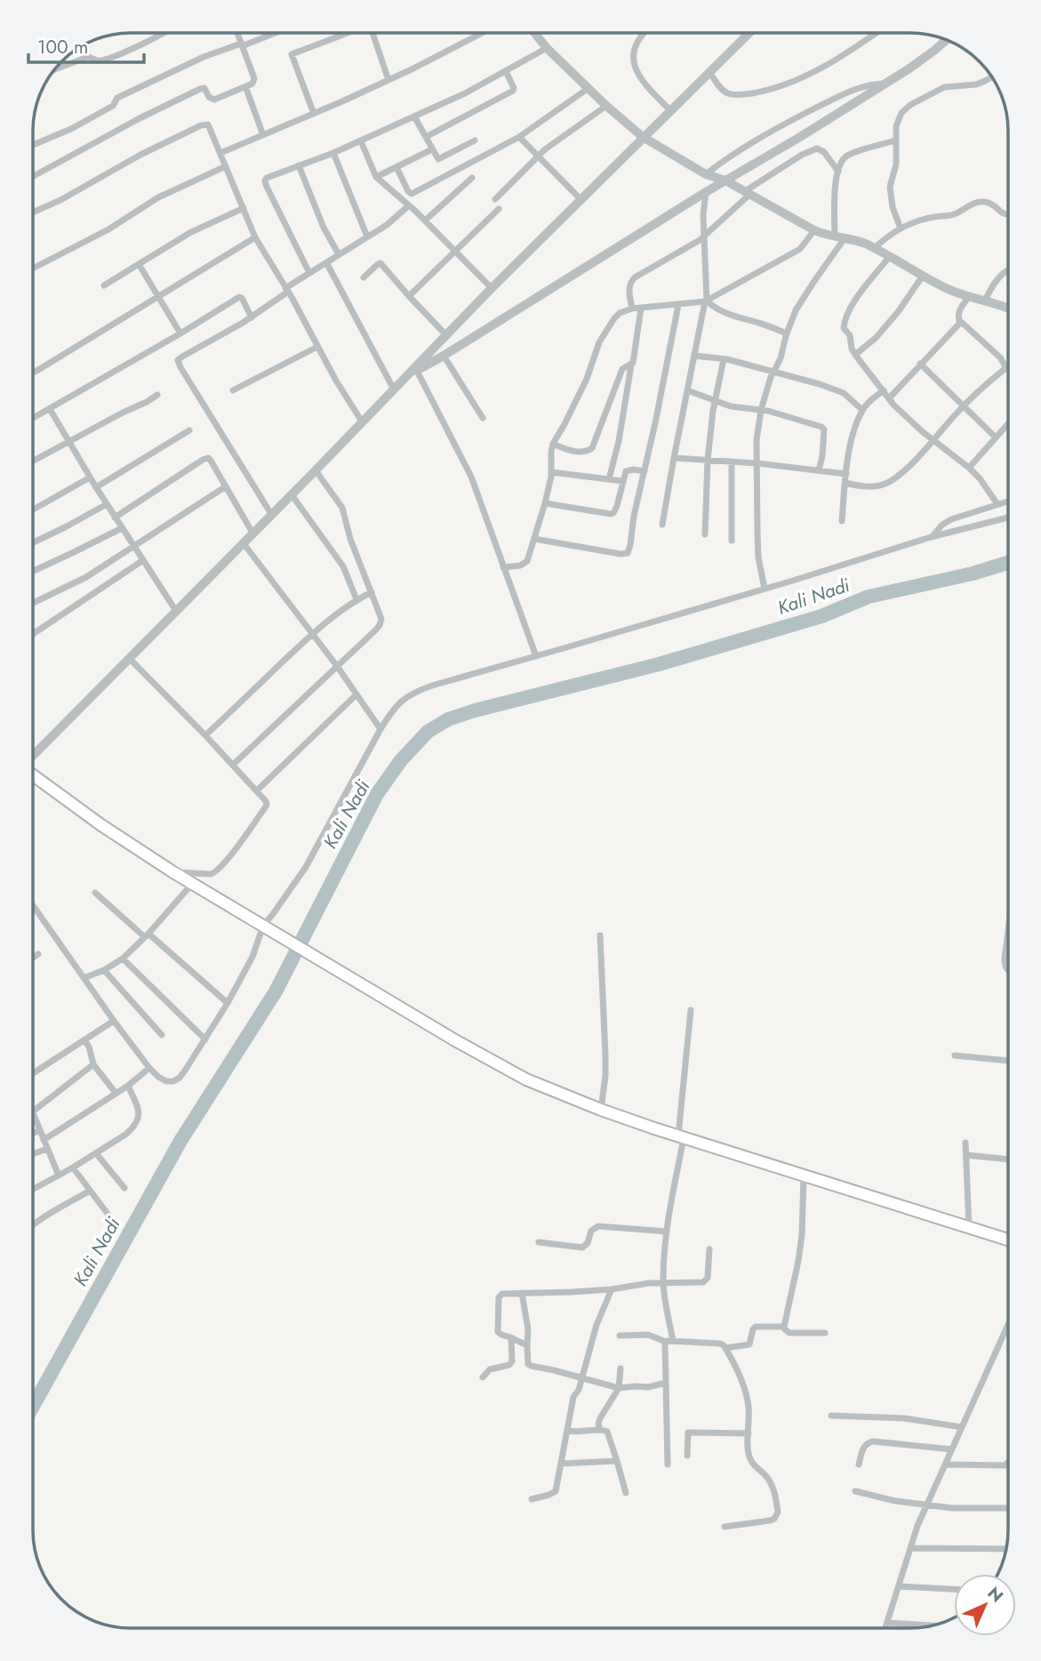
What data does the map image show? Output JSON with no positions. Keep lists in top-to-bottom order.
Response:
{
  "water": ["Kali Nadi"],
  "scale_bar": "100 m",
  "north": "top right"
}
